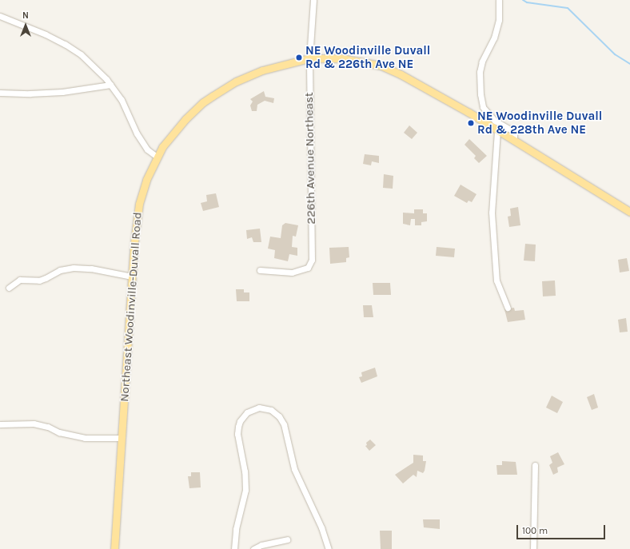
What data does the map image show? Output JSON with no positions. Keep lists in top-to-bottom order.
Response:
{
  "streets": {
    "main road": ["Northeast Woodinville-Duvall Road"],
    "street": ["226th Avenue Northeast"]
  },
  "crossings": [
    ["226th Avenue Northeast", "Northeast Woodinville-Duvall Road"]
  ],
  "places": ["NE Woodinville Duvall Rd & 226th Ave NE", "NE Woodinville Duvall Rd & 228th Ave NE"],
  "scale_bar": "100 m",
  "north": "top"
}
